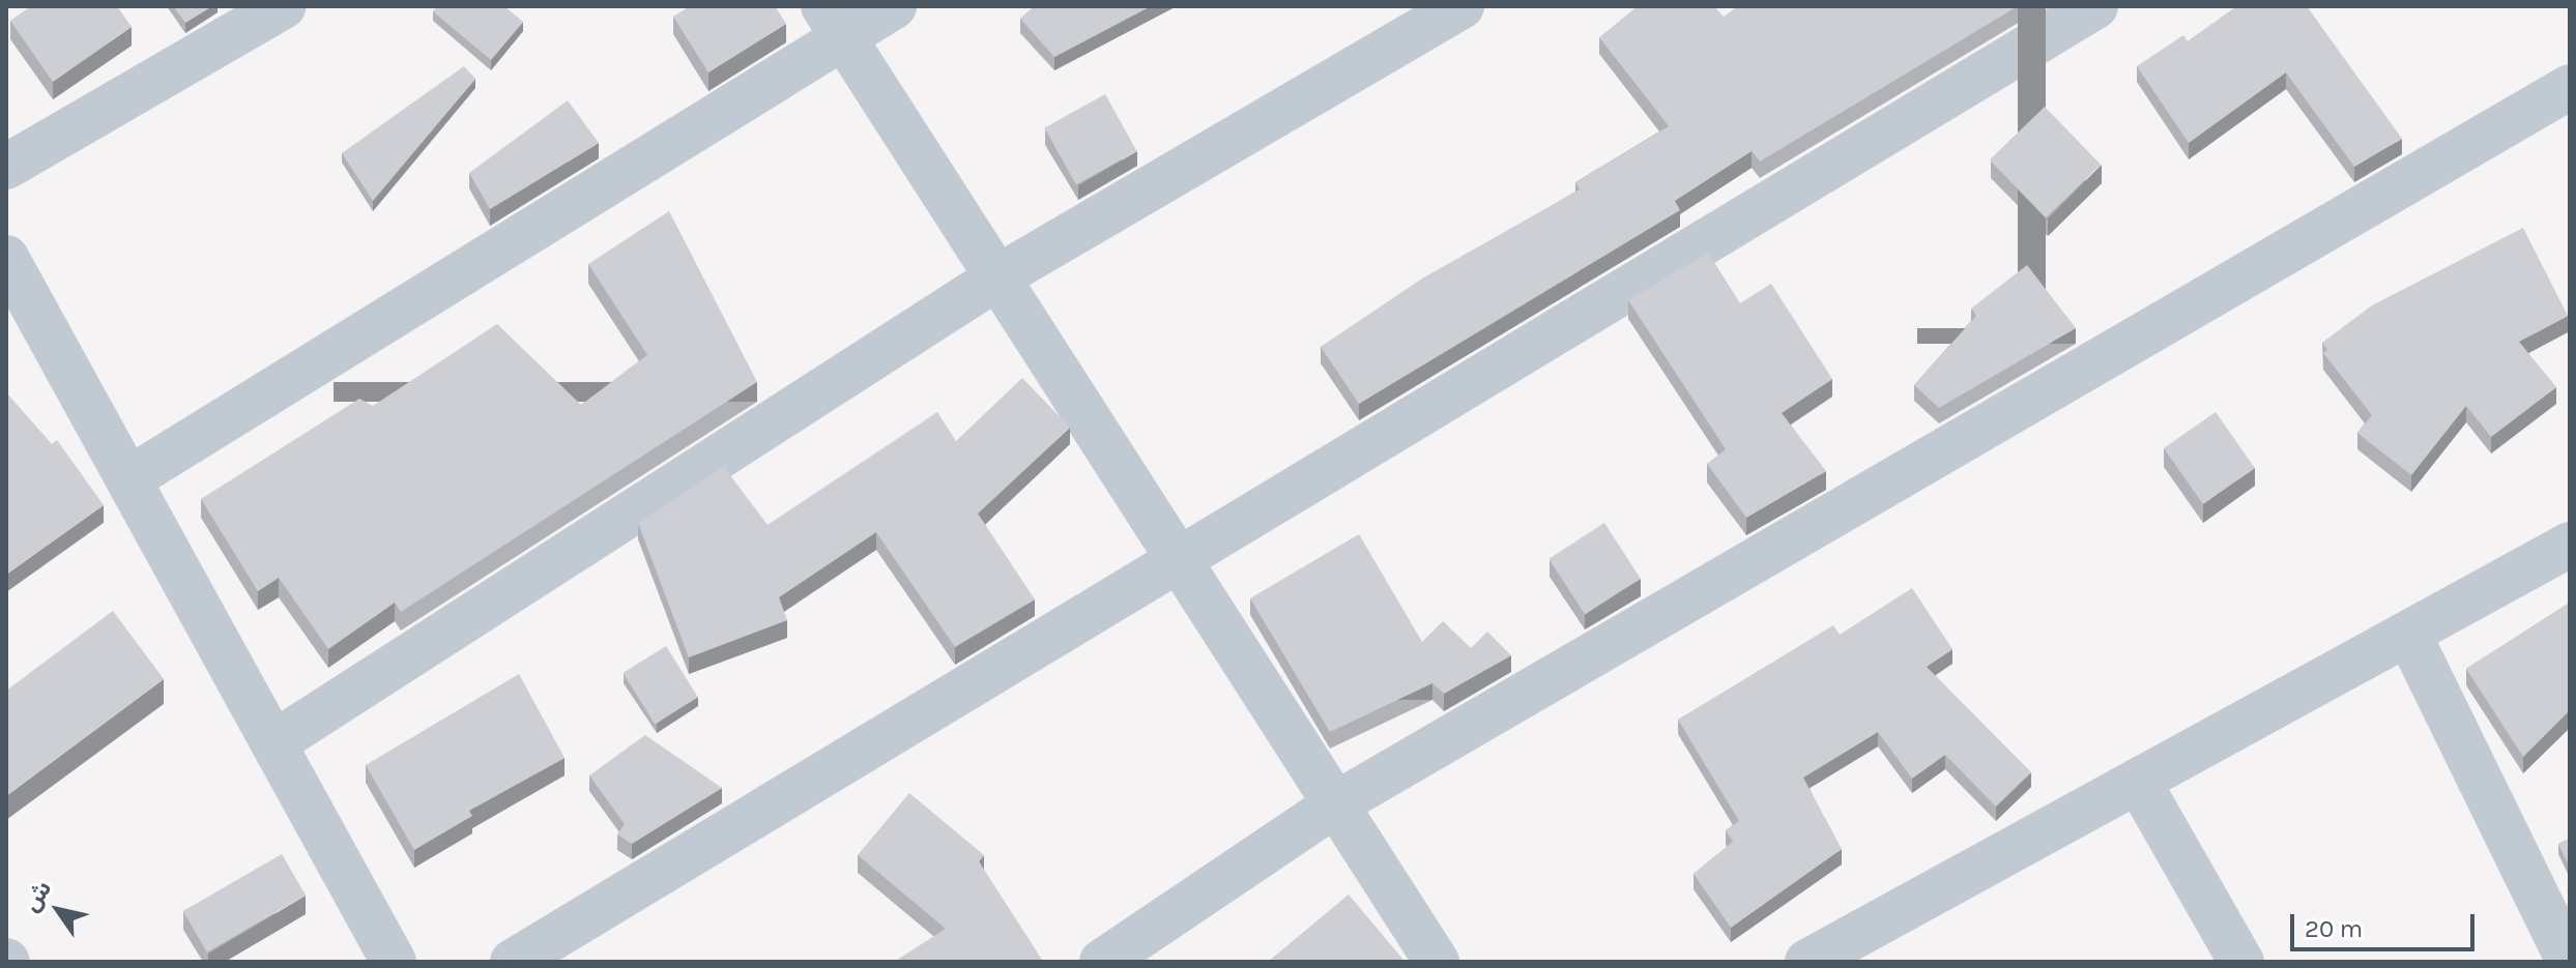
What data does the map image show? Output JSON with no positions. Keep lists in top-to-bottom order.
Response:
{
  "scale_bar": "20 m",
  "north": "top left"
}
